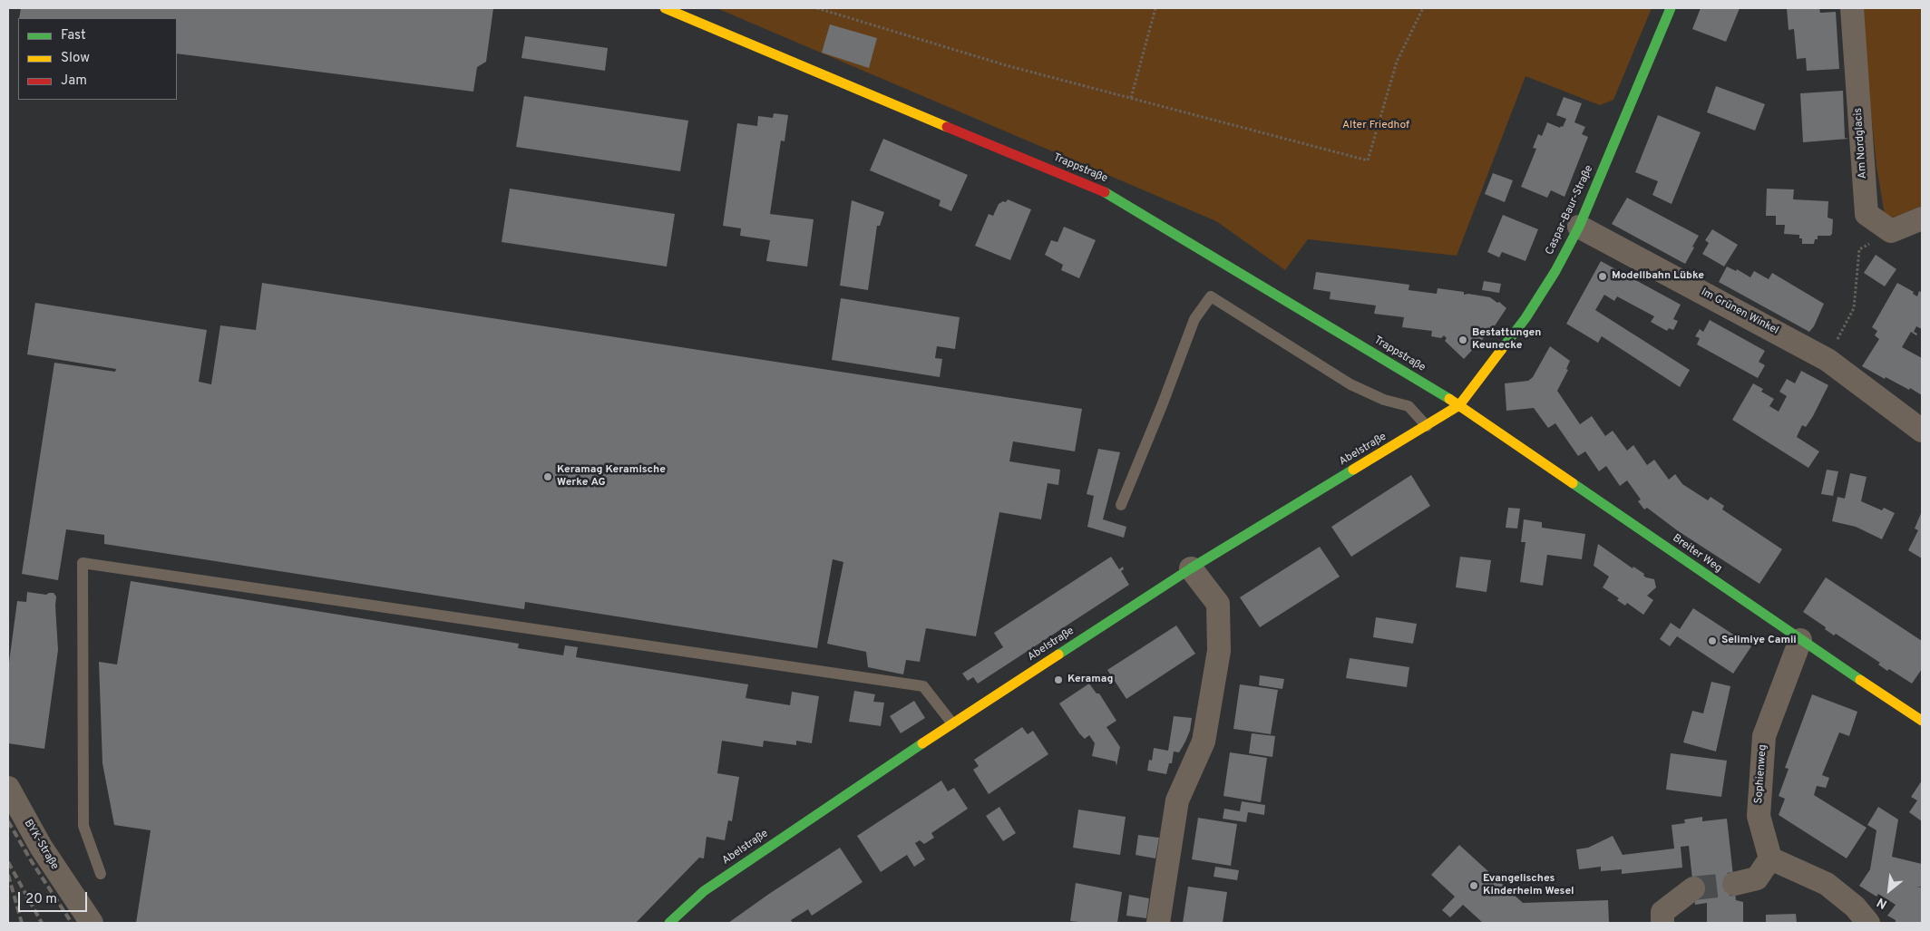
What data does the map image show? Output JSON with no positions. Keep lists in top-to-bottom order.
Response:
{
  "streets": {
    "street": [
      "Am Nordglacis",
      "Trappstraße",
      "Caspar-Baur-Straße",
      "Im Grünen Winkel",
      "Abelstraße",
      "Breiter Weg",
      "Sophienweg",
      "BYK-Straße"
    ]
  },
  "crossings": [
    ["Trappstraße", "Caspar-Baur-Straße"],
    ["Trappstraße", "Abelstraße"],
    ["Trappstraße", "Breiter Weg"],
    ["Caspar-Baur-Straße", "Im Grünen Winkel"],
    ["Caspar-Baur-Straße", "Abelstraße"],
    ["Caspar-Baur-Straße", "Breiter Weg"],
    ["Abelstraße", "Breiter Weg"],
    ["Breiter Weg", "Sophienweg"]
  ],
  "parks": ["Alter Friedhof"],
  "places": [
    "Modellbahn Lübke",
    "Bestattungen Keunecke",
    "Keramag Keramische Werke AG",
    "Selimiye Camii",
    "Keramag",
    "Evangelisches Kinderheim Wesel"
  ],
  "legend": ["Fast", "Slow", "Jam"],
  "scale_bar": "20 m",
  "north": "bottom left"
}
